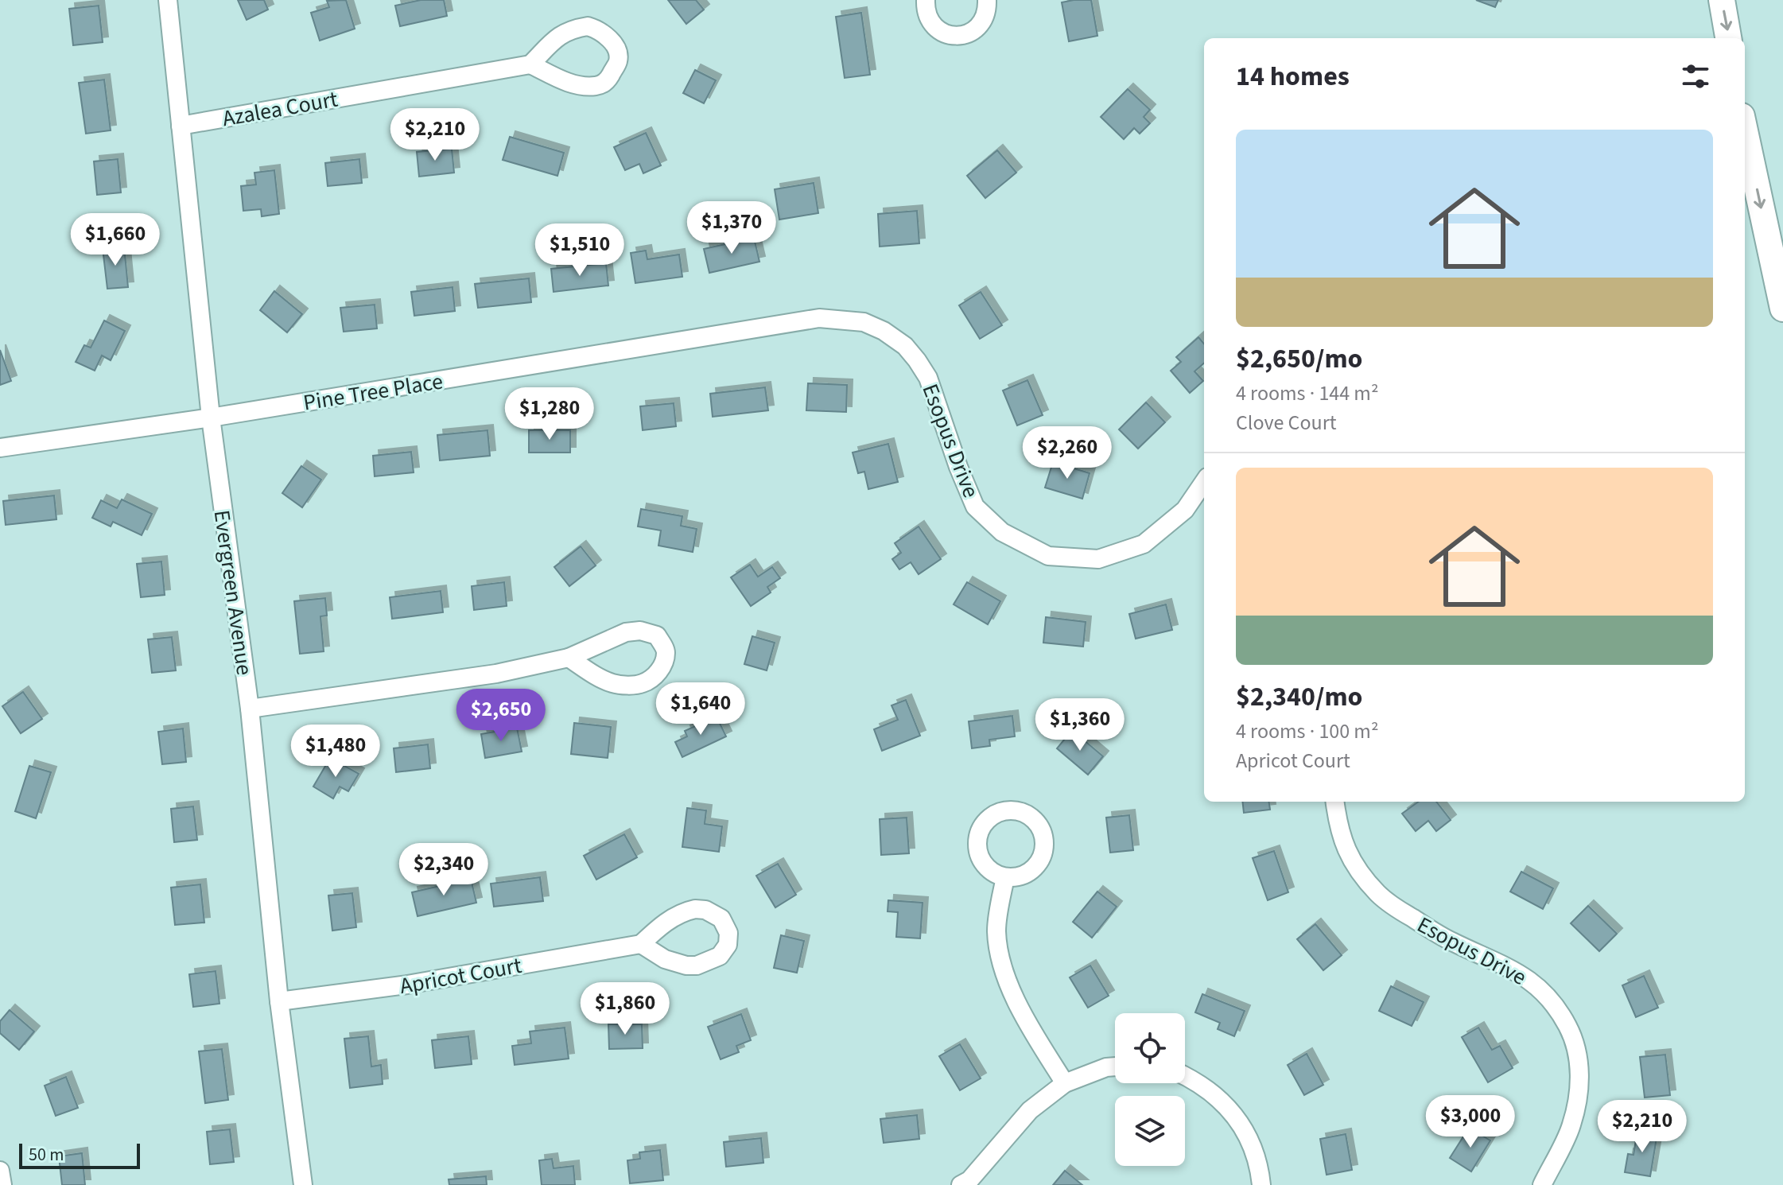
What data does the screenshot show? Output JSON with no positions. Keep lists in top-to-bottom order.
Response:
{
  "streets": {
    "street": [
      "Azalea Court",
      "Pine Tree Place",
      "Esopus Drive",
      "Evergreen Avenue",
      "Apricot Court"
    ]
  },
  "crossings": [
    ["Azalea Court", "Evergreen Avenue"],
    ["Pine Tree Place", "Esopus Drive"],
    ["Pine Tree Place", "Evergreen Avenue"],
    ["Evergreen Avenue", "Apricot Court"]
  ],
  "scale_bar": "50 m",
  "page": {
    "heading": "14 homes",
    "price": [
      "$2,210",
      "$1,370",
      "$1,660",
      "$1,510",
      "$1,280",
      "$2,260",
      "$1,640",
      "$2,650",
      "$1,360",
      "$1,480",
      "$2,340",
      "$1,860",
      "$3,000",
      "$2,210"
    ],
    "list": [
      {
        "name": "$2,650/mo",
        "note": "4 rooms · 144 m² · Clove Court"
      },
      {
        "name": "$2,340/mo",
        "note": "4 rooms · 100 m² · Apricot Court"
      }
    ],
    "scale": "50 m"
  }
}
